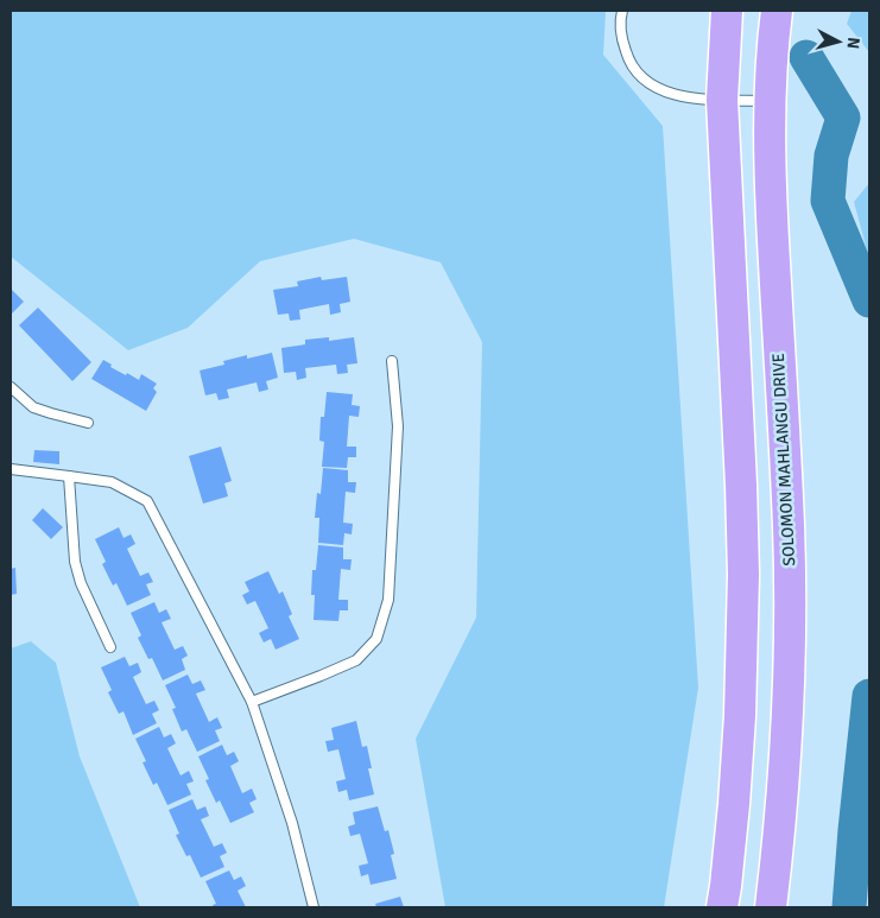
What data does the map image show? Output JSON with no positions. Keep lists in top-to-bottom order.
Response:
{
  "streets": {
    "highway": ["SOLOMON MAHLANGU DRIVE"]
  },
  "north": "right"
}
